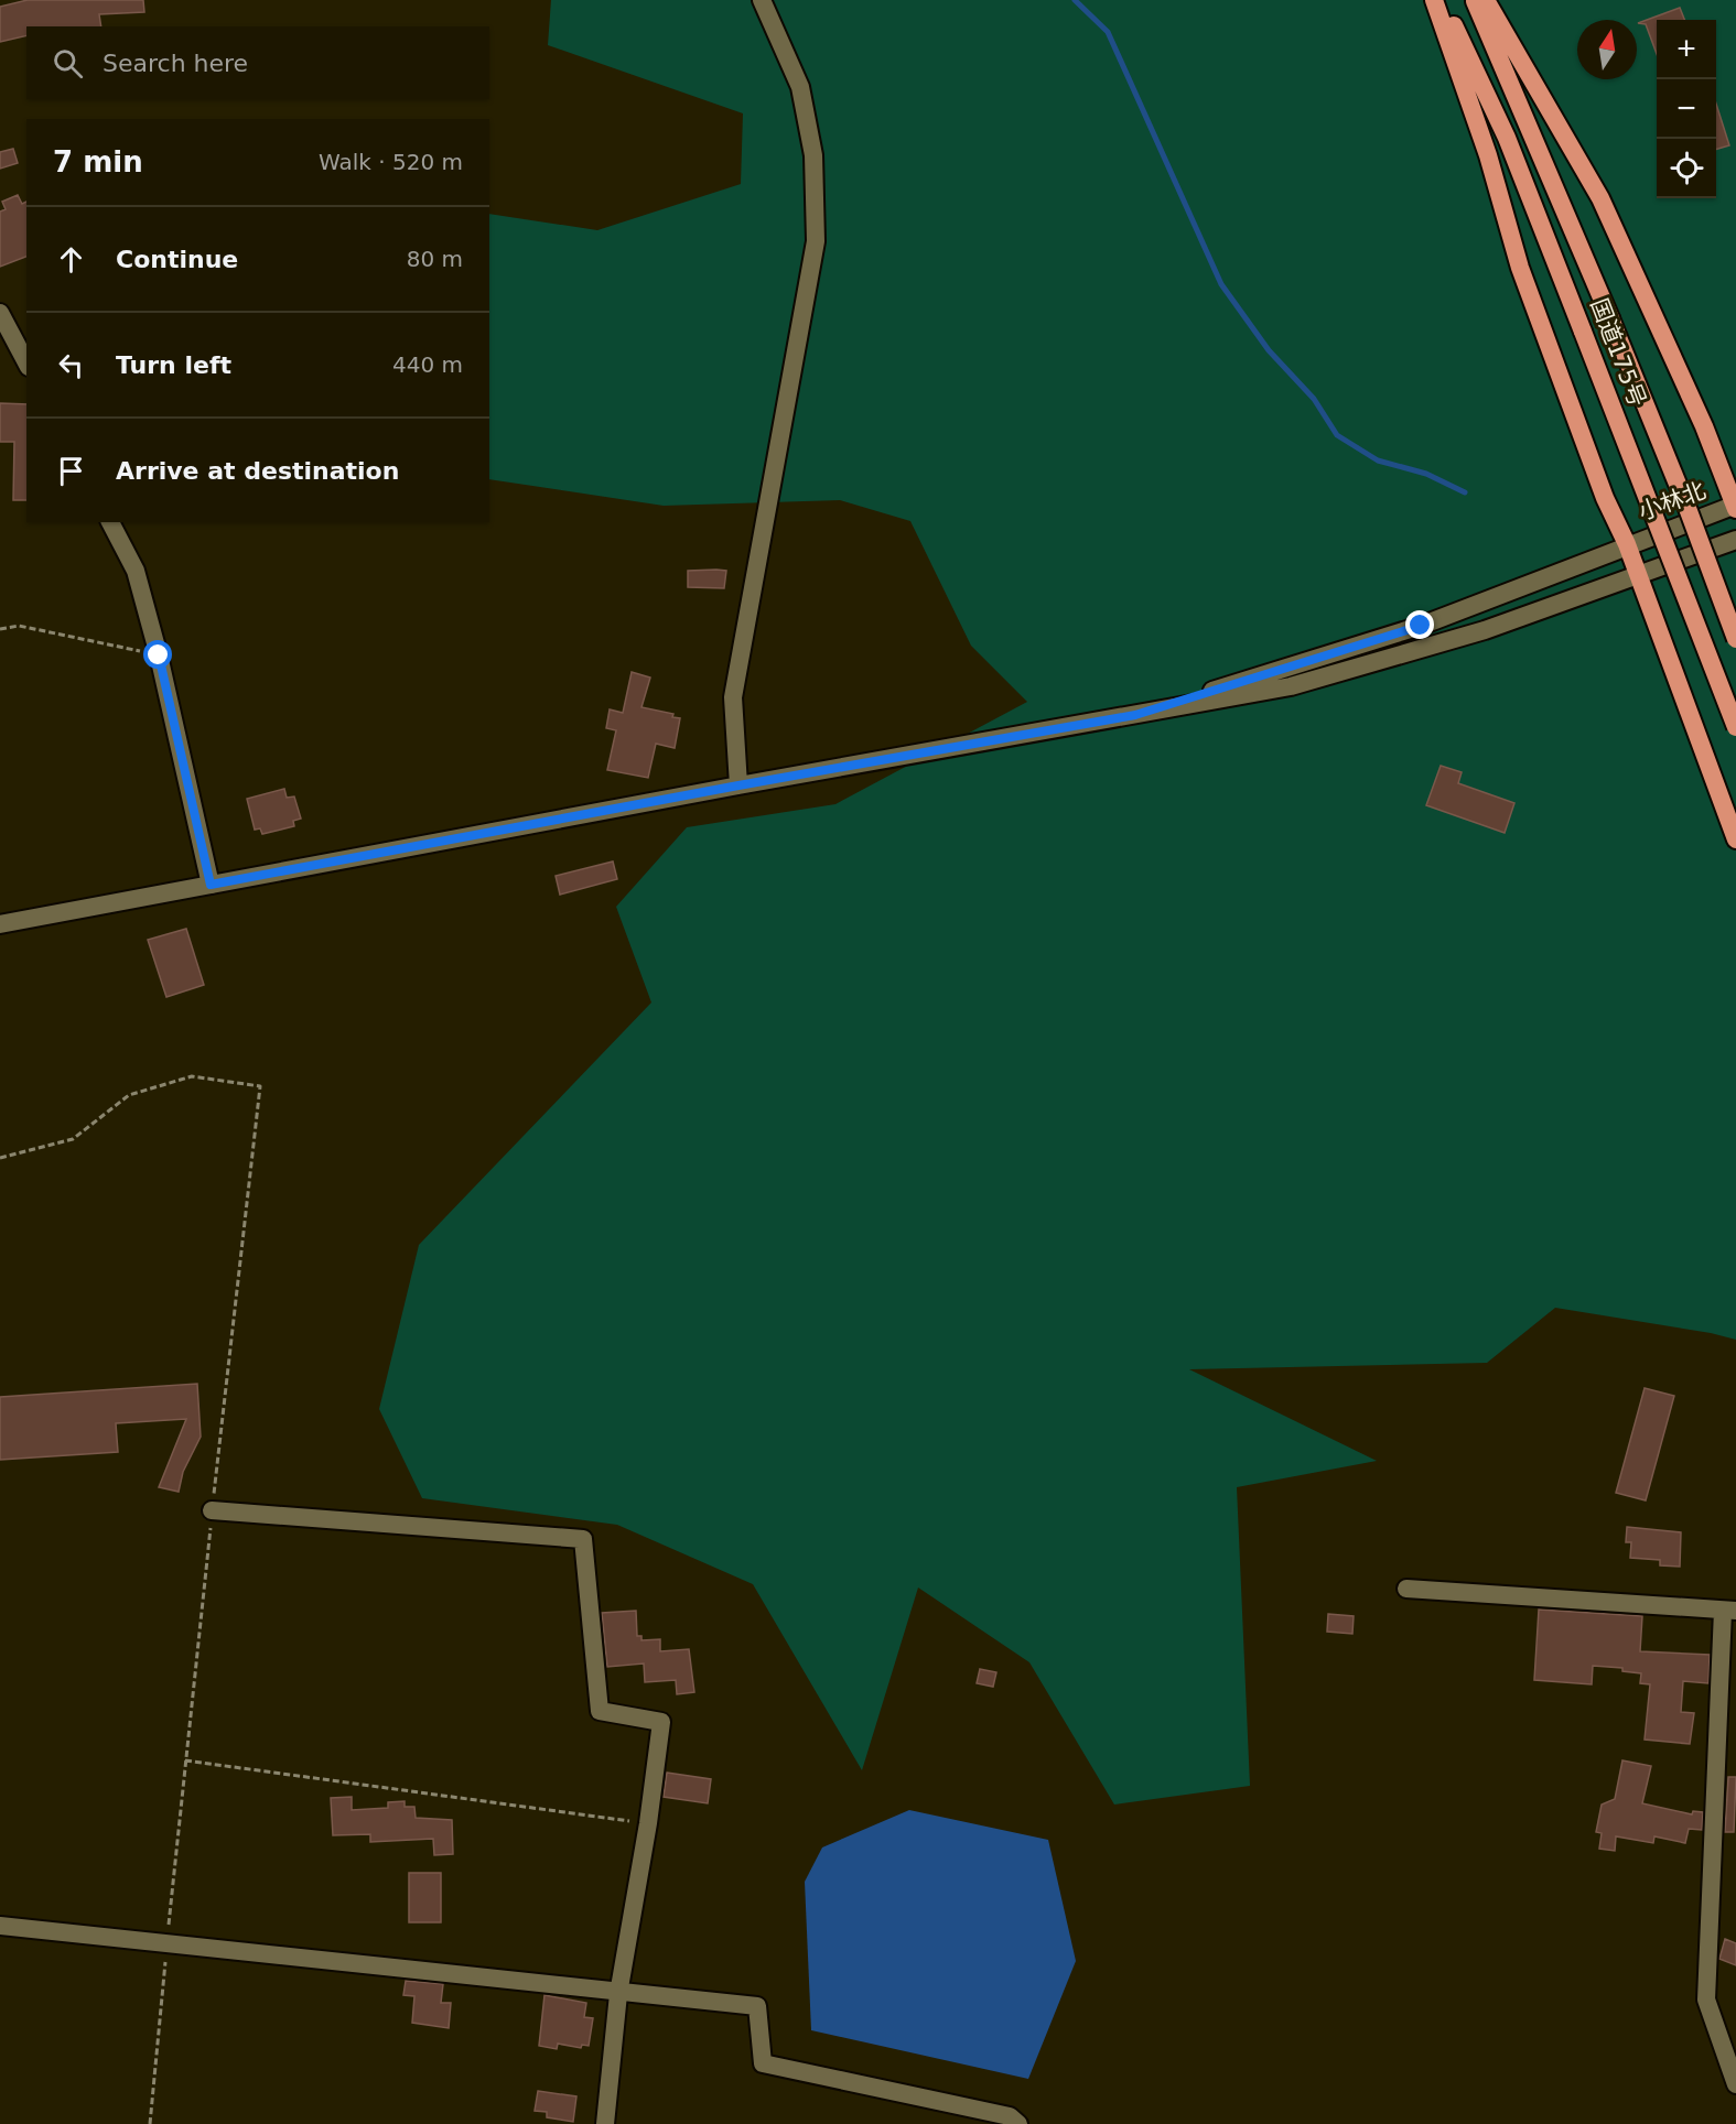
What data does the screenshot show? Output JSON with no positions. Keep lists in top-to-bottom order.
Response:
{
  "streets": {
    "highway": ["国道175号"],
    "street": ["小林北"]
  },
  "north": "top",
  "page": {
    "map_buttons": ["+", "−"],
    "search": "Search here",
    "heading": ["7 min", "Walk · 520 m"],
    "list": [
      ["Continue", "80 m"],
      ["Turn left", "440 m"],
      "Arrive at destination"
    ]
  }
}
